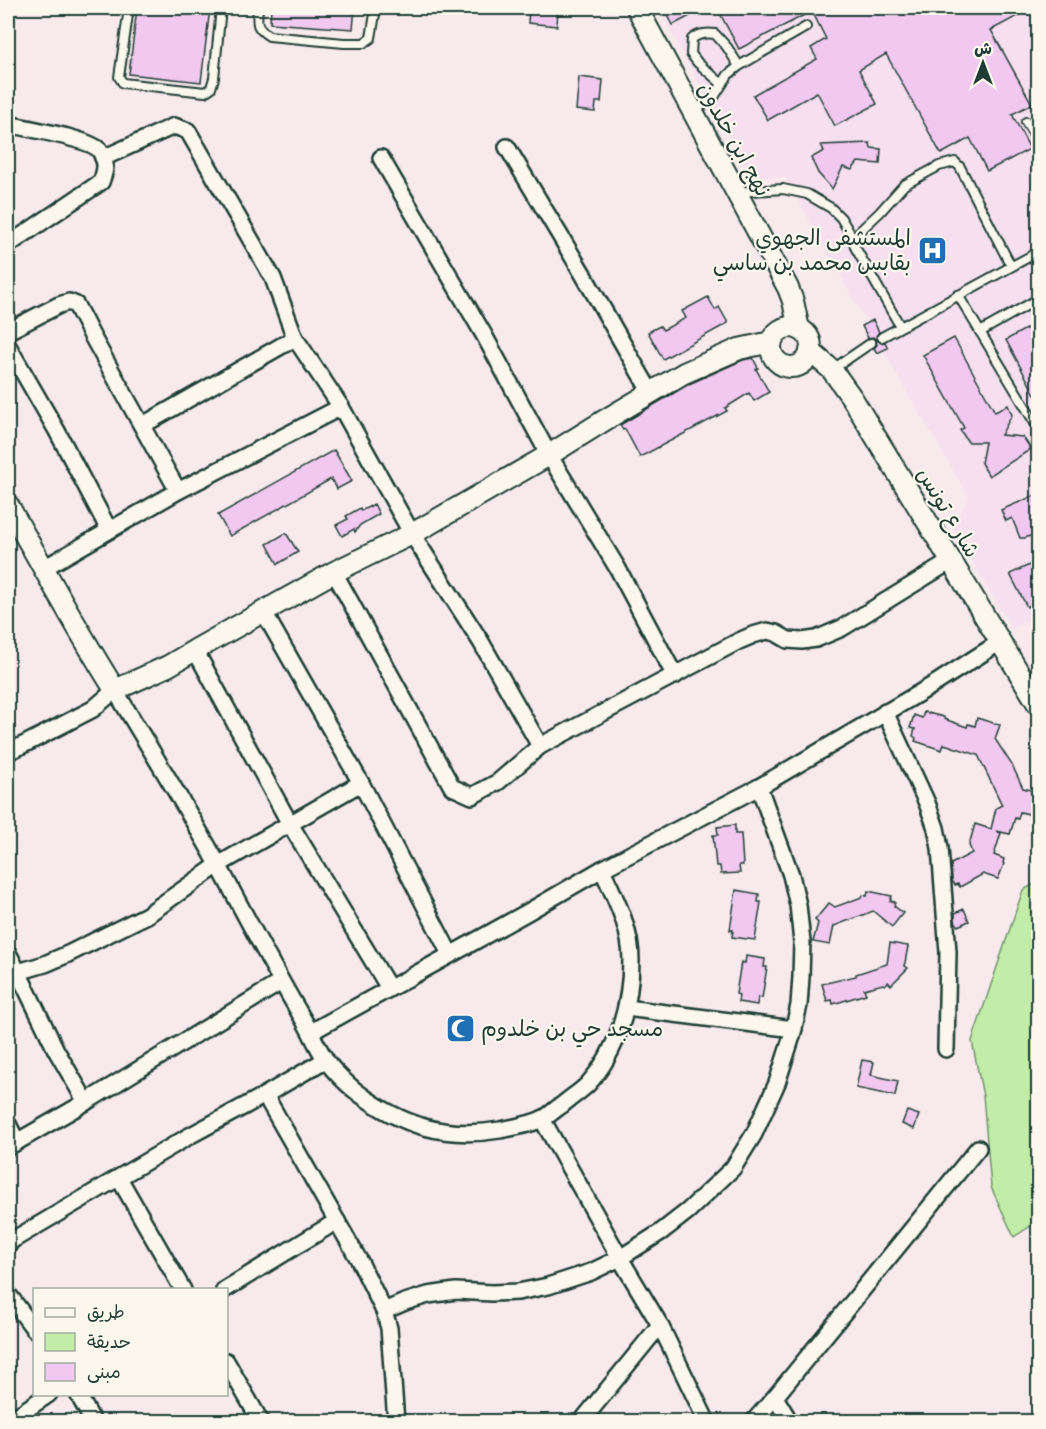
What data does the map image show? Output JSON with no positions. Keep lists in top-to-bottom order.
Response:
{
  "streets": {
    "street": ["نهج ابن خلدون", "شارع تونس"]
  },
  "crossings": [
    ["نهج ابن خلدون", "شارع تونس"]
  ],
  "places": {
    "hospital": ["المستشفى الجهوي بقابس محمد بن ساسي"],
    "mosque": ["مسجد حي بن خلدوم"]
  },
  "legend": ["طريق", "حديقة", "مبنى"],
  "north": "top"
}
